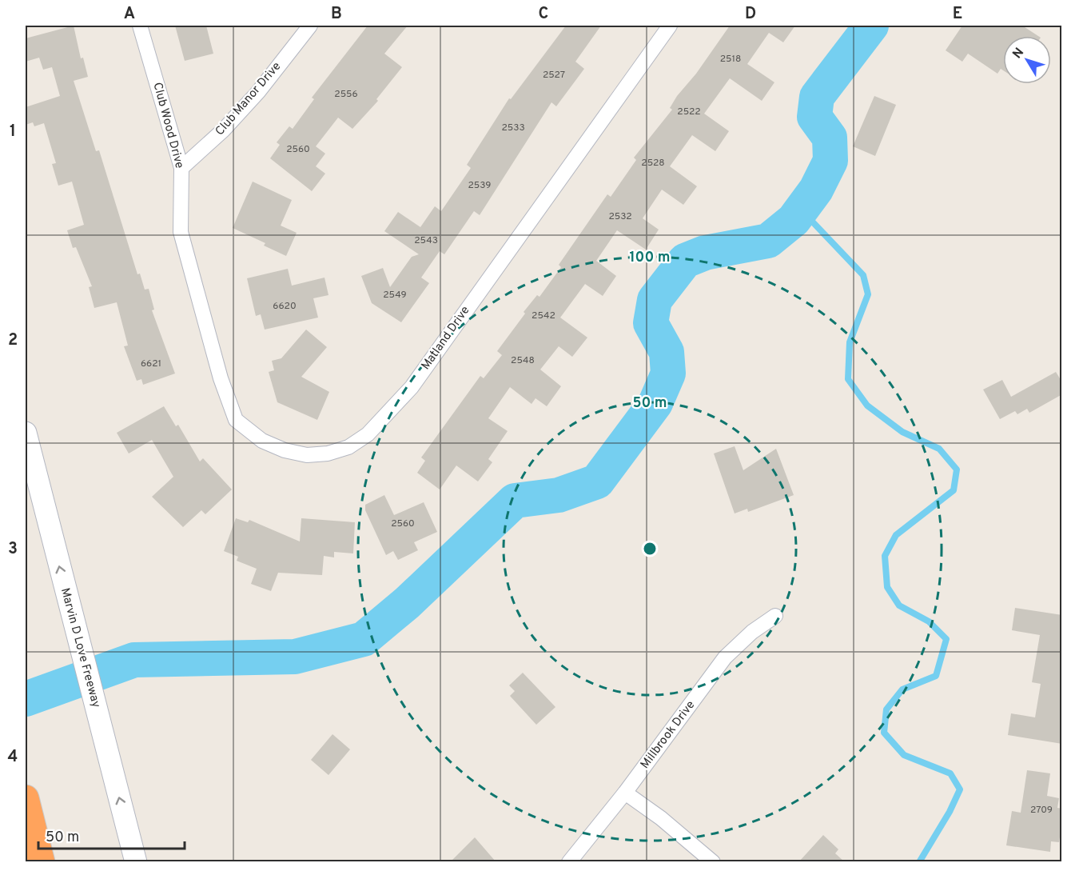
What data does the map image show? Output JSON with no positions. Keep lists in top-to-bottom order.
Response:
{
  "streets": {
    "main road": ["Marvin D Love Freeway"],
    "street": [
      "Club Manor Drive",
      "Club Wood Drive",
      "Matland Drive",
      "Millbrook Drive"
    ]
  },
  "crossings": [
    ["Club Manor Drive", "Club Wood Drive"],
    ["Club Wood Drive", "Matland Drive"]
  ],
  "one_way": ["Marvin D Love Freeway"],
  "house_numbers": [
    "2518",
    "2527",
    "2556",
    "2522",
    "2533",
    "2560",
    "2528",
    "2539",
    "2532",
    "2543",
    "2549",
    "6620",
    "2542",
    "2548",
    "6621",
    "2560",
    "2709"
  ],
  "scale_bar": "50 m",
  "north": "top left",
  "grid": {
    "columns": [
      "A",
      "B",
      "C",
      "D",
      "E"
    ],
    "rows": [
      "1",
      "2",
      "3",
      "4"
    ]
  },
  "rings": ["100 m", "50 m"]
}
